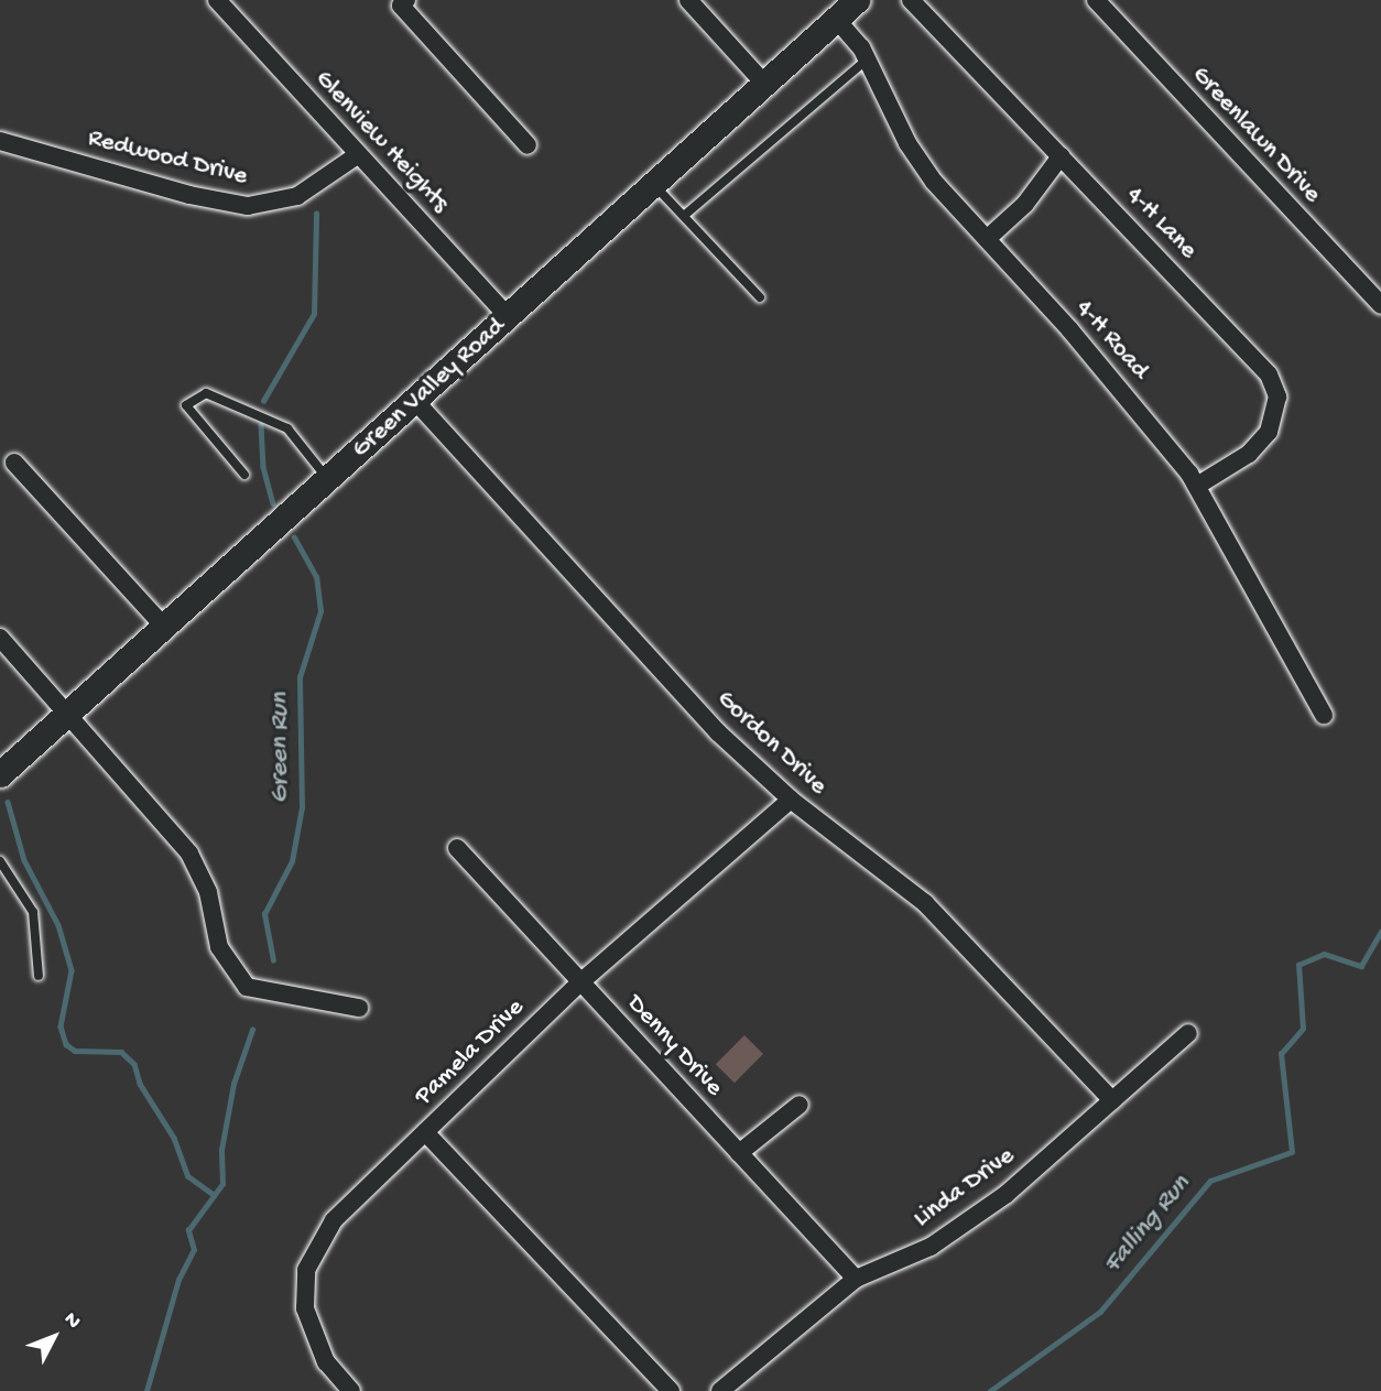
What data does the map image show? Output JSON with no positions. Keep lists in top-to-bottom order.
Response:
{
  "streets": {
    "street": [
      "Greenlawn Drive",
      "Glenview Heights",
      "Redwood Drive",
      "4-H Lane",
      "4-H Road",
      "Green Valley Road",
      "Gordon Drive",
      "Denny Drive",
      "Pamela Drive",
      "Linda Drive"
    ]
  },
  "crossings": [
    ["Glenview Heights", "Redwood Drive"],
    ["Glenview Heights", "Green Valley Road"],
    ["4-H Lane", "4-H Road"],
    ["4-H Road", "Green Valley Road"],
    ["Green Valley Road", "Gordon Drive"],
    ["Gordon Drive", "Pamela Drive"],
    ["Gordon Drive", "Linda Drive"],
    ["Denny Drive", "Pamela Drive"],
    ["Denny Drive", "Linda Drive"]
  ],
  "water": ["Green Run", "Falling Run"],
  "north": "top right"
}
